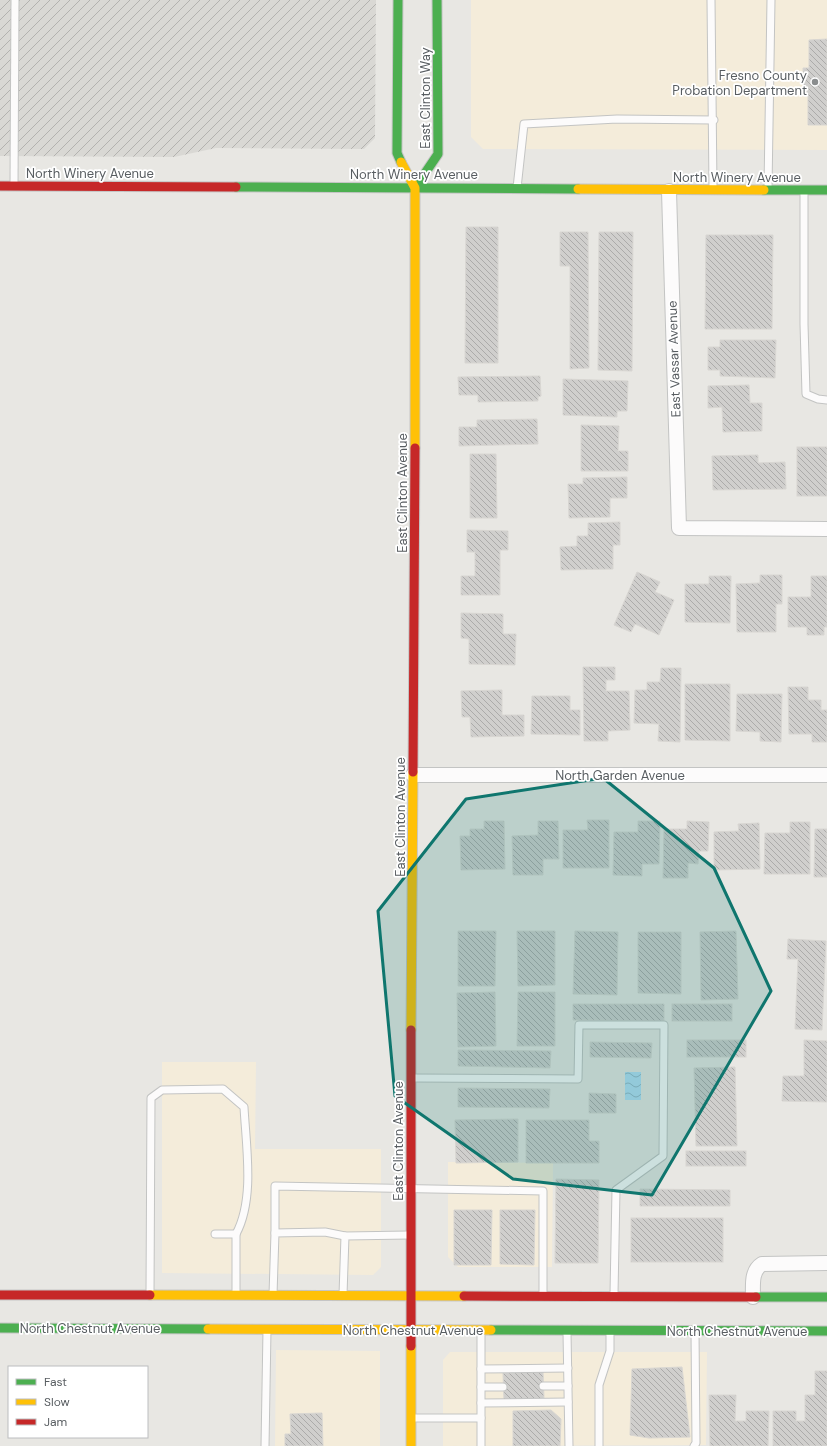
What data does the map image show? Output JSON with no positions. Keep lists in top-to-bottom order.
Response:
{
  "streets": {
    "main road": [
      "East Clinton Way",
      "North Winery Avenue",
      "East Clinton Avenue",
      "North Chestnut Avenue"
    ],
    "street": ["East Vassar Avenue", "North Garden Avenue"]
  },
  "crossings": [
    ["East Clinton Way", "North Winery Avenue"],
    ["East Clinton Way", "East Clinton Avenue"],
    ["North Winery Avenue", "East Vassar Avenue"],
    ["North Winery Avenue", "East Clinton Avenue"],
    ["East Clinton Avenue", "North Garden Avenue"],
    ["East Clinton Avenue", "North Chestnut Avenue"]
  ],
  "places": ["Fresno County Probation Department"],
  "legend": ["Fast", "Slow", "Jam"]
}
